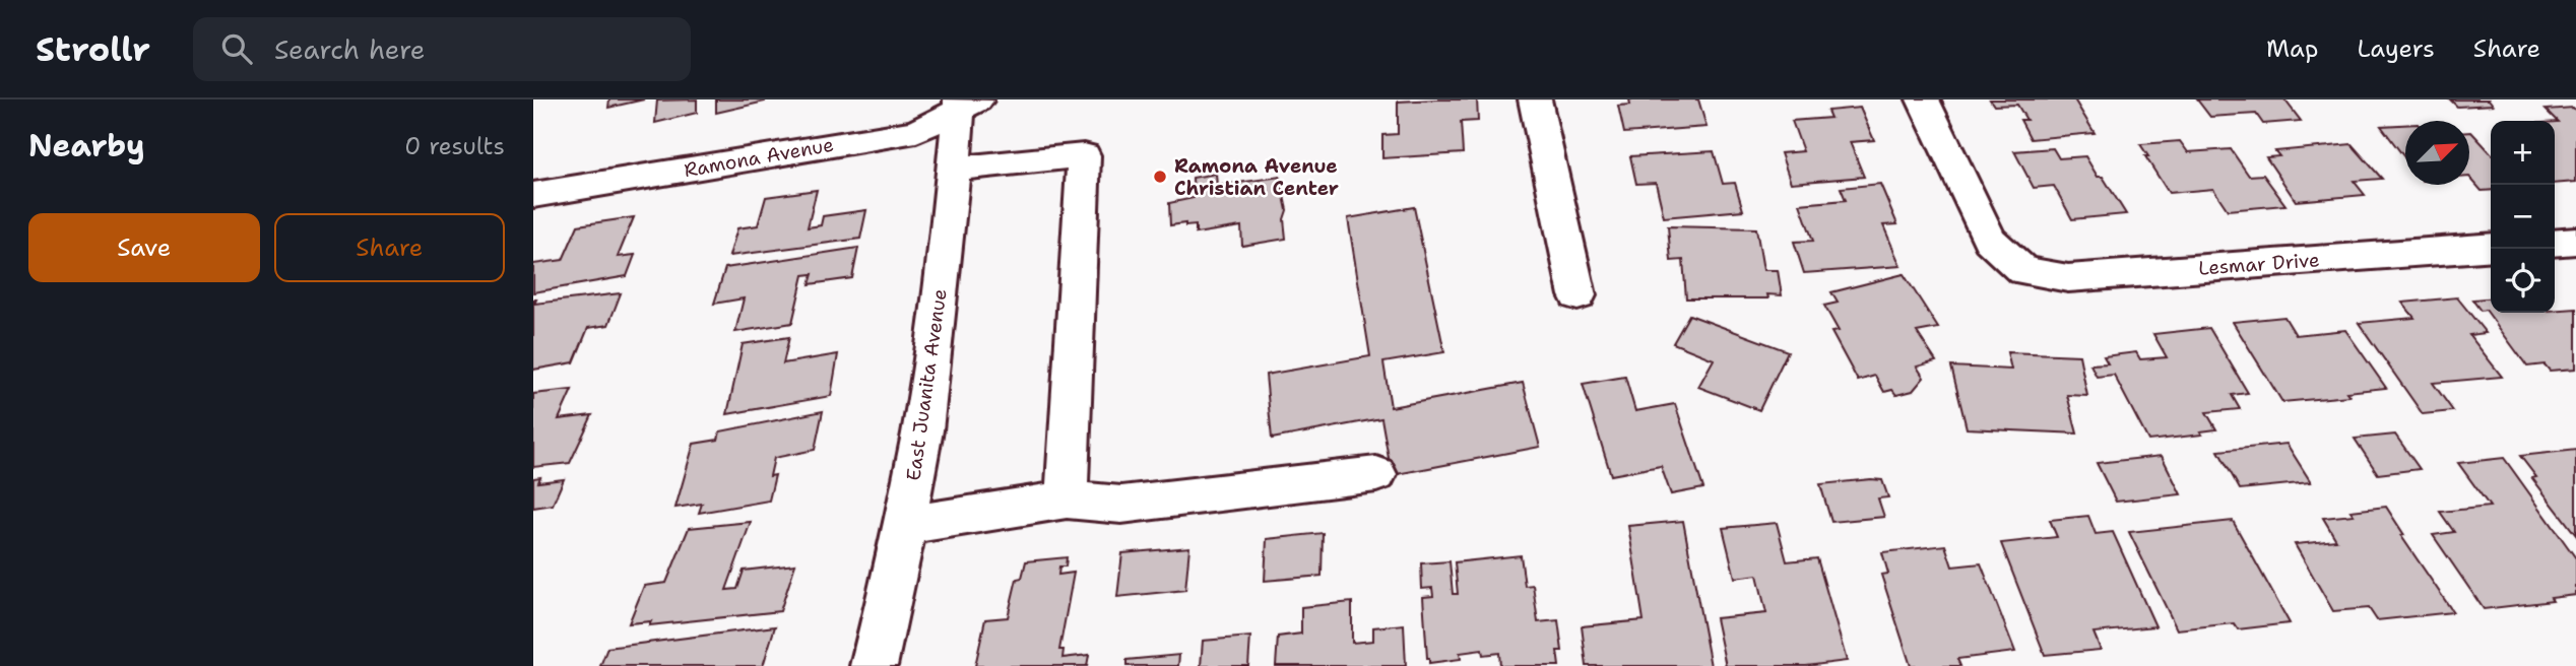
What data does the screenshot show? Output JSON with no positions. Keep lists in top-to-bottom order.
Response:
{
  "streets": {
    "street": ["Ramona Avenue", "Lesmar Drive", "East Juanita Avenue"]
  },
  "crossings": [
    ["Ramona Avenue", "East Juanita Avenue"]
  ],
  "places": ["Ramona Avenue Christian Center"],
  "north": "top right",
  "page": {
    "header": "Strollr",
    "search": "Search here",
    "nav": ["Map", "Layers", "Share"],
    "heading": ["Nearby", "0 results"],
    "map_buttons": ["+", "−"],
    "buttons": ["Save", "Share"]
  }
}
